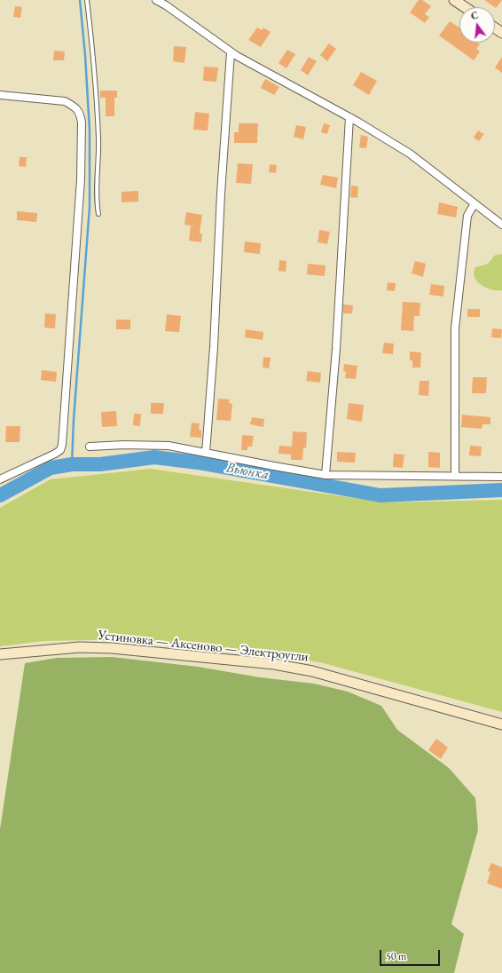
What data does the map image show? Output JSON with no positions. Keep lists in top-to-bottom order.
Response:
{
  "streets": {
    "main road": ["Устиновка — Аксеново — Электроугли"]
  },
  "water": ["Вьюнка"],
  "scale_bar": "50 m",
  "north": "top"
}
